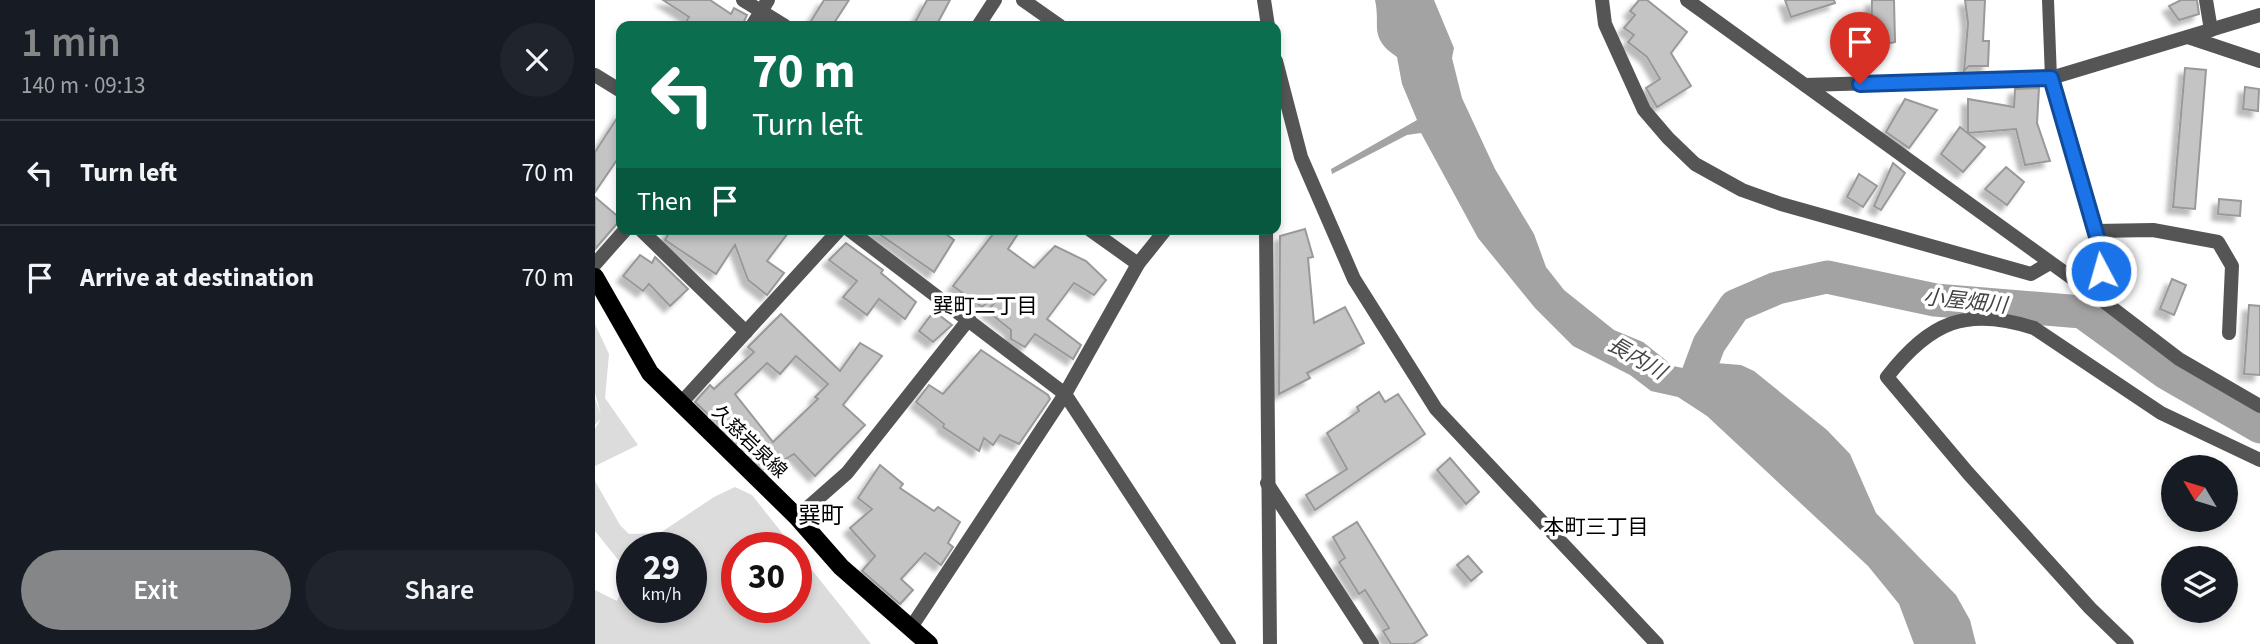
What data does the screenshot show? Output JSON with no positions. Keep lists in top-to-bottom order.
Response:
{
  "streets": {
    "main road": ["久慈岩泉線"]
  },
  "districts": ["巽町二丁目", "巽町", "本町三丁目"],
  "water": ["小屋畑川", "長内川"],
  "north": "top left",
  "page": {
    "heading": ["1 min", "140 m · 09:13"],
    "turn": ["70 m", "Turn left"],
    "list": [
      {
        "name": "Turn left",
        "value": "70 m"
      },
      {
        "name": "Arrive at destination",
        "value": "70 m"
      }
    ],
    "then": "Then",
    "speed": "29 km/h",
    "limit": "30",
    "buttons": ["Exit", "Share"]
  }
}
